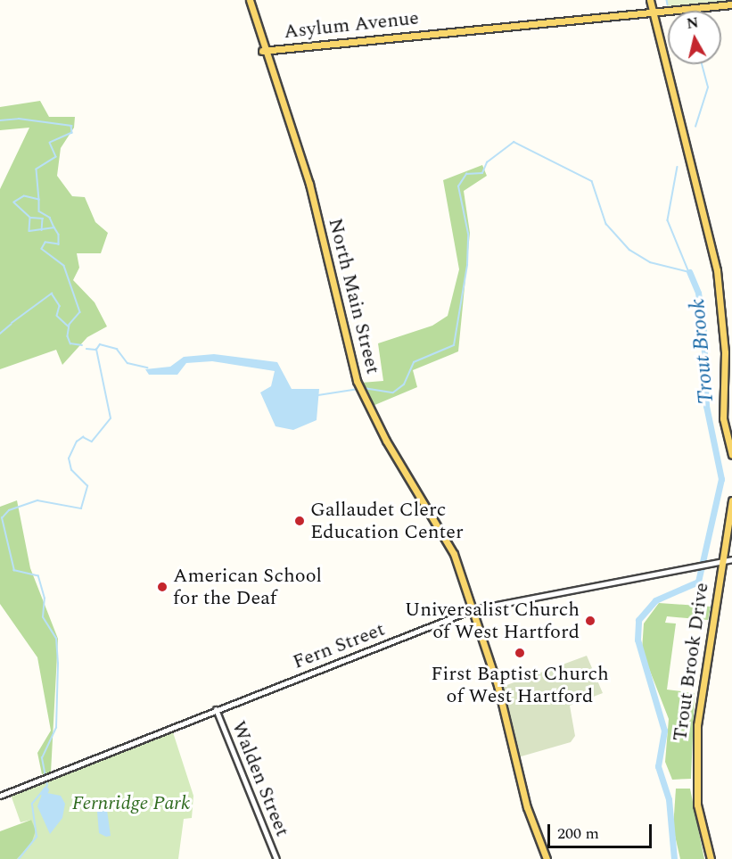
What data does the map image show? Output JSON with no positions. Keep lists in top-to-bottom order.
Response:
{
  "streets": {
    "main road": ["Asylum Avenue", "North Main Street", "Trout Brook Drive"],
    "street": ["Fern Street", "Walden Street"]
  },
  "crossings": [
    ["Asylum Avenue", "North Main Street"],
    ["North Main Street", "Fern Street"],
    ["Fern Street", "Trout Brook Drive"],
    ["Fern Street", "Walden Street"]
  ],
  "water": ["Trout Brook"],
  "parks": ["Fernridge Park"],
  "places": [
    "Gallaudet Clerc Education Center",
    "American School for the Deaf",
    "Universalist Church of West Hartford",
    "First Baptist Church of West Hartford"
  ],
  "scale_bar": "200 m",
  "north": "top"
}
